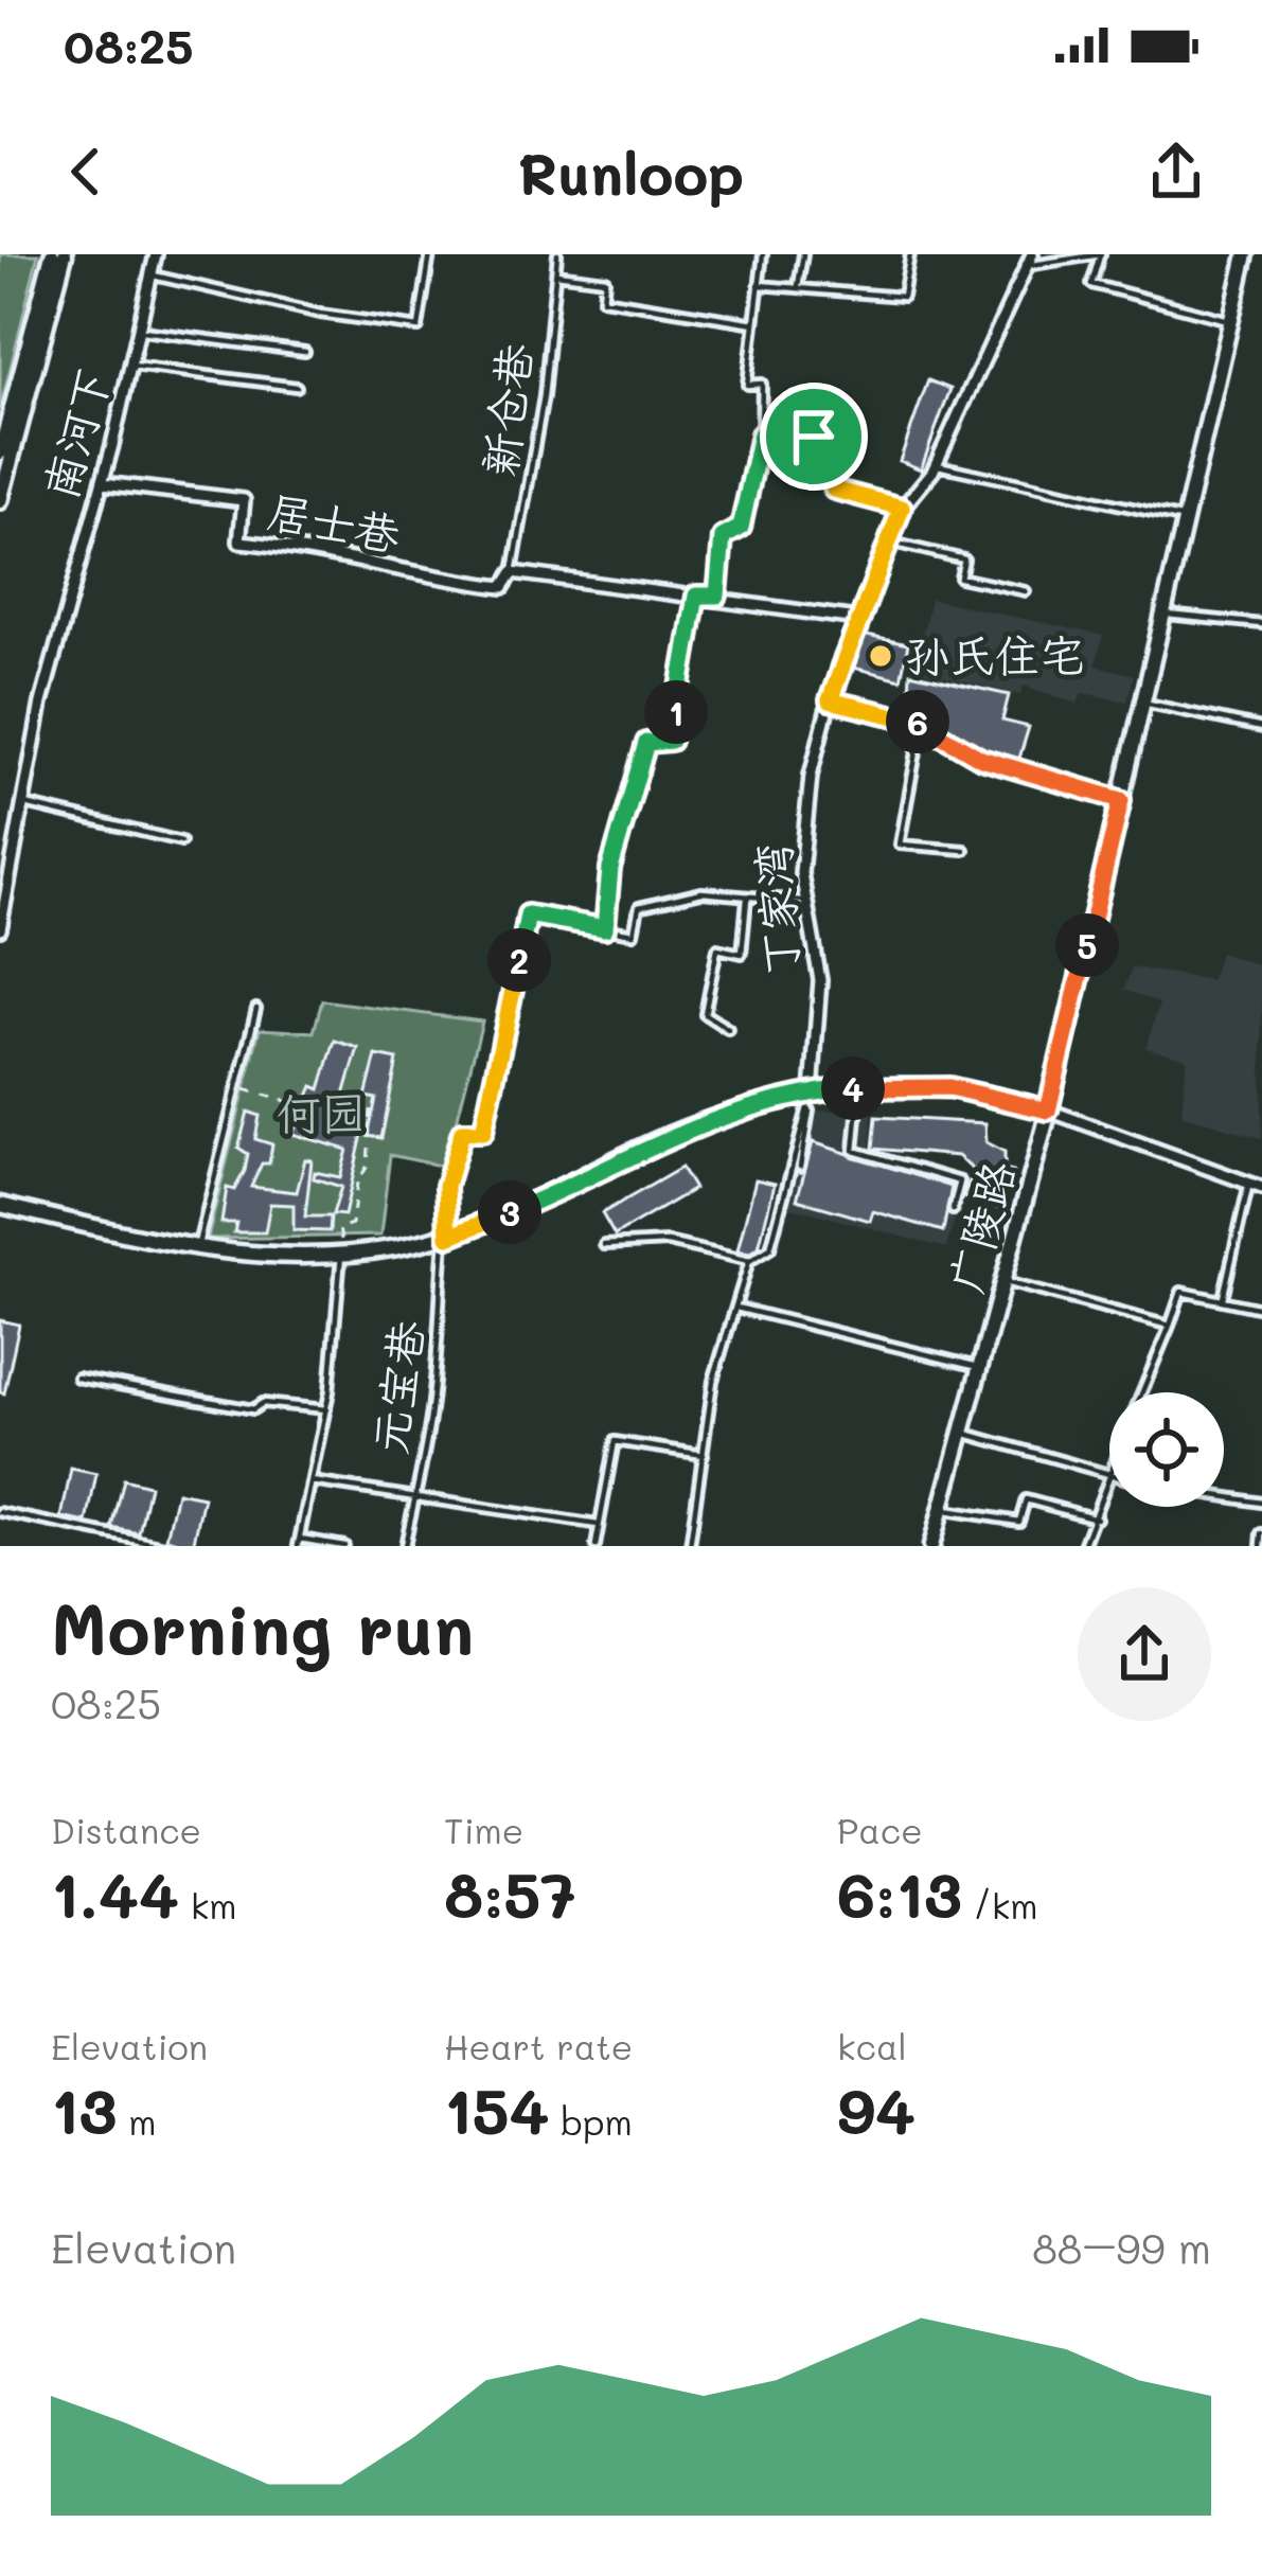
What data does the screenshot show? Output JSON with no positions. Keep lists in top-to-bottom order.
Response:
{
  "streets": {
    "street": [
      "南河下",
      "居士巷",
      "丁家湾",
      "广陵路"
    ],
    "lane": ["新仓巷", "元宝巷"]
  },
  "crossings": [
    ["新仓巷", "居士巷"],
    ["南河下", "居士巷"]
  ],
  "parks": ["何园"],
  "places": ["孙氏住宅"],
  "page": {
    "status": "08:25",
    "header": "Runloop",
    "pins": [
      "1",
      "6",
      "5",
      "2",
      "4",
      "3"
    ],
    "heading": ["Morning run", "08:25"],
    "stats": [
      ["Distance", "1.44 km"],
      ["Time", "8:57"],
      ["Pace", "6:13 /km"],
      ["Elevation", "13 m"],
      ["Heart rate", "154 bpm"],
      ["kcal", "94"]
    ],
    "chart": ["Elevation", "88–99 m"]
  }
}
